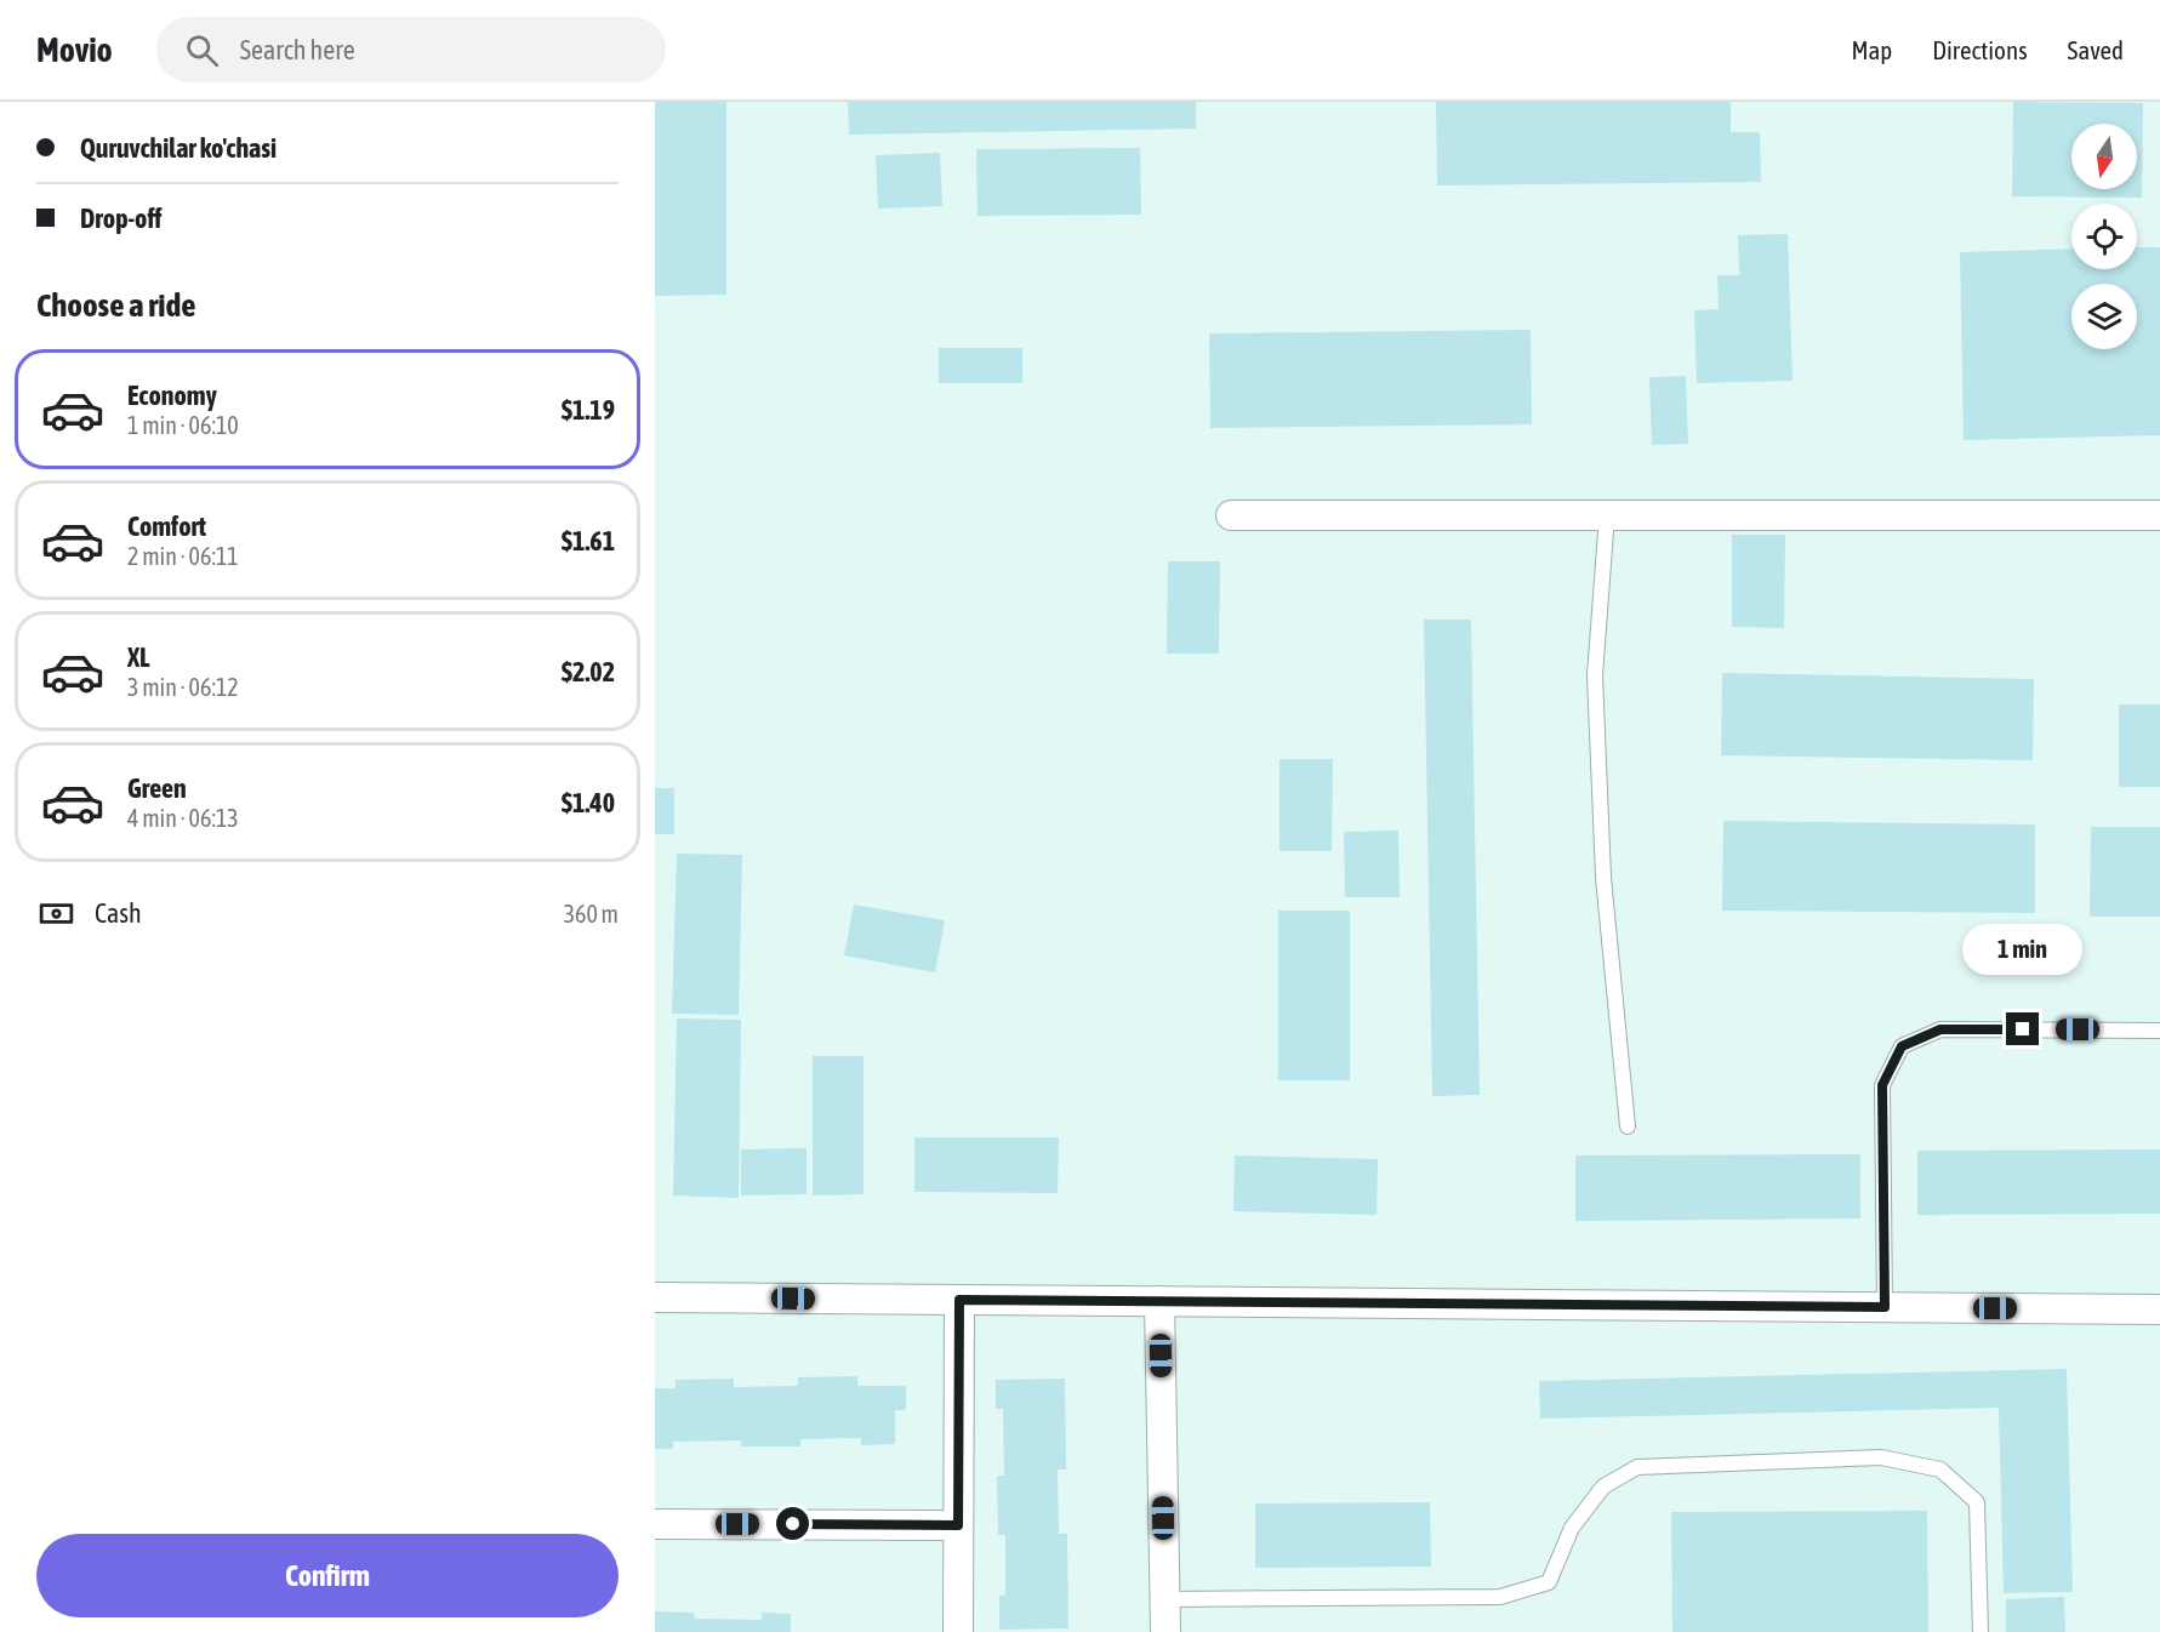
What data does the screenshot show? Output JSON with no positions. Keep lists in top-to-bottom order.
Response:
{
  "north": "bottom",
  "page": {
    "header": "Movio",
    "search": "Search here",
    "nav": ["Map", "Directions", "Saved"],
    "banner": ["Quruvchilar ko'chasi", "Drop-off"],
    "heading": "Choose a ride",
    "list": [
      {
        "name": "Economy",
        "note": "1 min · 06:10",
        "value": "$1.19"
      },
      {
        "name": "Comfort",
        "note": "2 min · 06:11",
        "value": "$1.61"
      },
      {
        "name": "XL",
        "note": "3 min · 06:12",
        "value": "$2.02"
      },
      {
        "name": "Green",
        "note": "4 min · 06:13",
        "value": "$1.40"
      }
    ],
    "pay": ["Cash", "360 m"],
    "bubble": "1 min",
    "buttons": "Confirm"
  }
}
